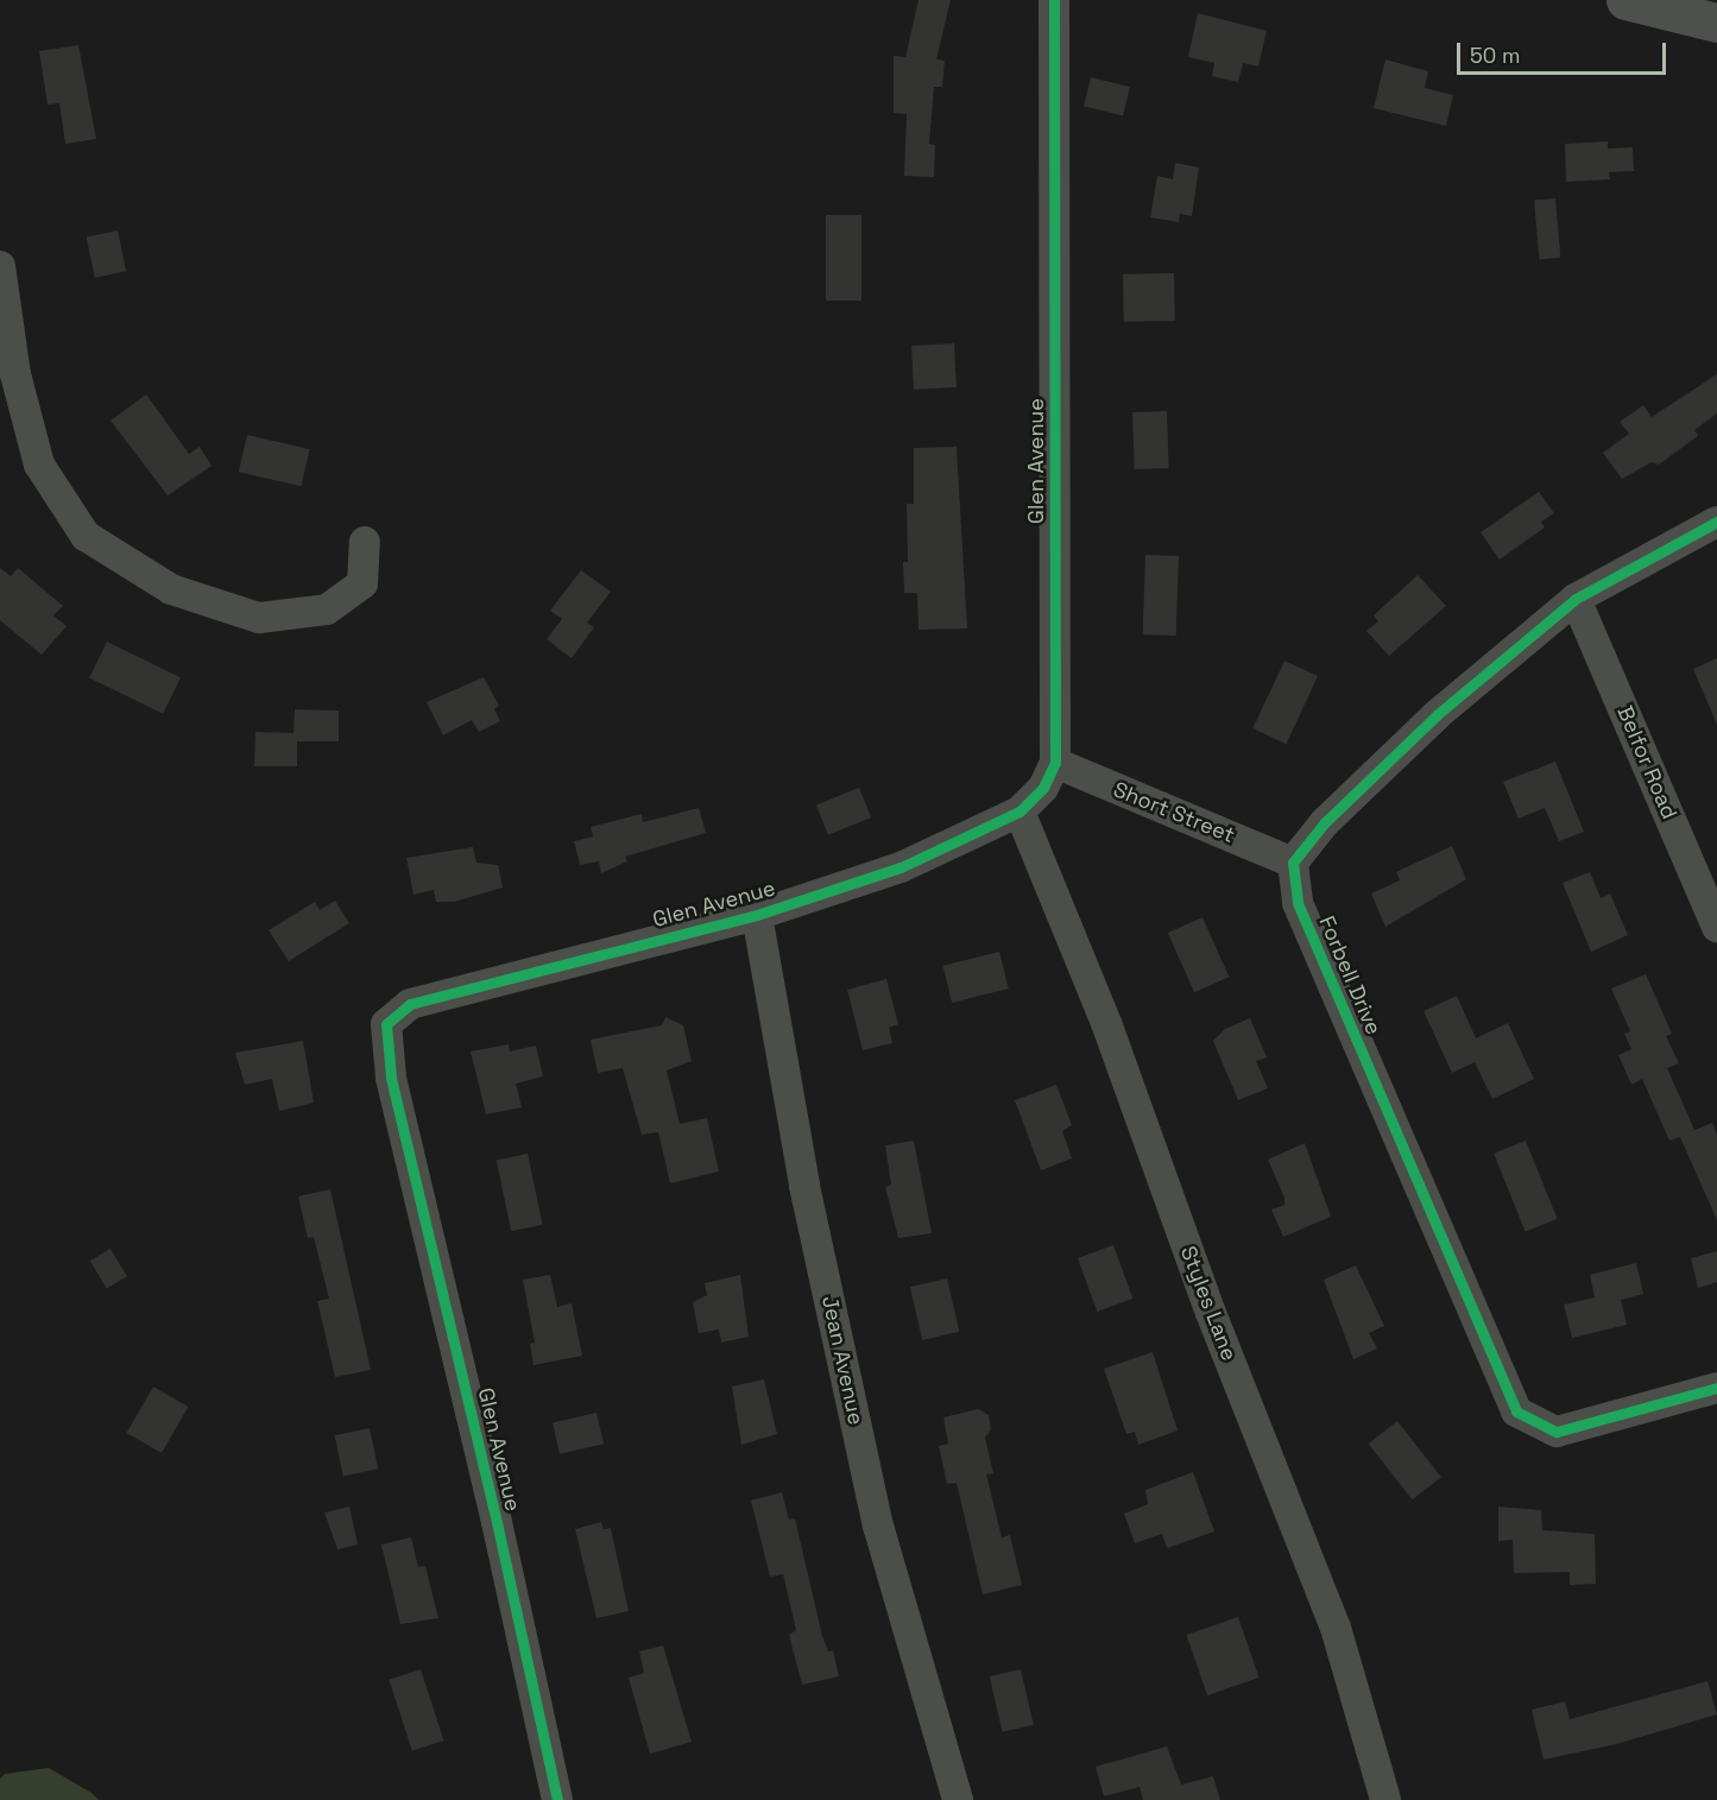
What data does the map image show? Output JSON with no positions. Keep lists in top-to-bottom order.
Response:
{
  "streets": {
    "street": [
      "Glen Avenue",
      "Belfor Road",
      "Short Street",
      "Forbell Drive",
      "Styles Lane",
      "Jean Avenue"
    ]
  },
  "crossings": [
    ["Glen Avenue", "Short Street"],
    ["Glen Avenue", "Styles Lane"],
    ["Glen Avenue", "Jean Avenue"],
    ["Short Street", "Forbell Drive"]
  ],
  "scale_bar": "50 m"
}
